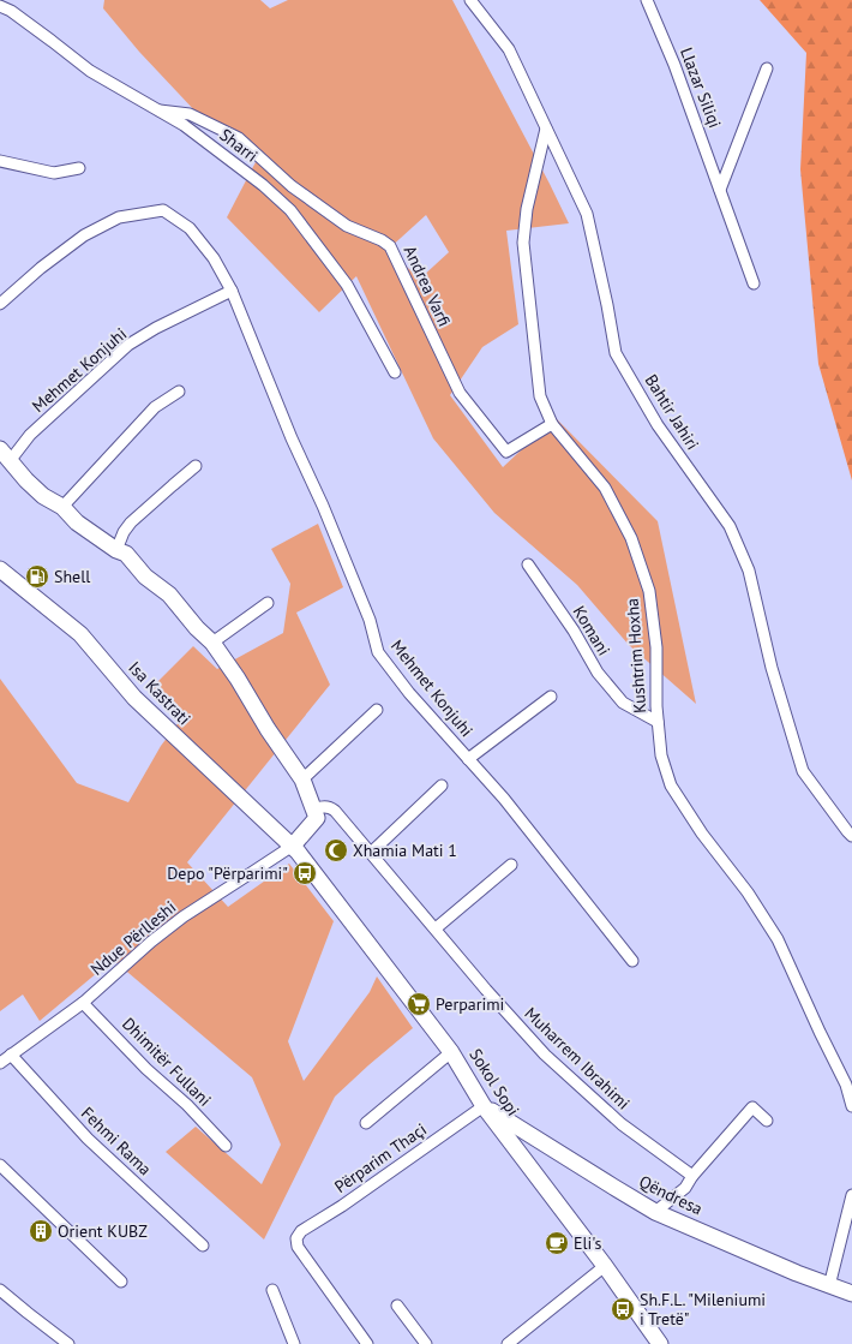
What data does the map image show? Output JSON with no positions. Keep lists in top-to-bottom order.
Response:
{
  "streets": {
    "street": [
      "Llazar Siliqi",
      "Sharri",
      "Andrea Varfi",
      "Mehmet Konjuhi",
      "Bahtir Jahiri",
      "Komani",
      "Kushtrim Hoxha",
      "Isa Kastrati",
      "Ndue Përlleshi",
      "Muharrem Ibrahimi",
      "Dhimitër Fullani",
      "Sokol Sopi",
      "Fehmi Rama",
      "Përparim Thaçi",
      "Qëndresa"
    ]
  },
  "crossings": [
    ["Sharri", "Andrea Varfi"],
    ["Andrea Varfi", "Kushtrim Hoxha"],
    ["Bahtir Jahiri", "Kushtrim Hoxha"],
    ["Komani", "Kushtrim Hoxha"],
    ["Isa Kastrati", "Ndue Përlleshi"],
    ["Isa Kastrati", "Sokol Sopi"],
    ["Ndue Përlleshi", "Dhimitër Fullani"],
    ["Ndue Përlleshi", "Sokol Sopi"],
    ["Ndue Përlleshi", "Fehmi Rama"],
    ["Sokol Sopi", "Përparim Thaçi"],
    ["Sokol Sopi", "Qëndresa"],
    ["Përparim Thaçi", "Qëndresa"]
  ],
  "places": {
    "fuel station": ["Shell"],
    "mosque": ["Xhamia Mati 1"],
    "bus stop": ["Depo \"Përparimi\"", "Sh.F.L. \"Mileniumi i Tretë\""],
    "supermarket": ["Perparimi"],
    "building": ["Orient KUBZ"],
    "cafe": ["Eli's"]
  }
}
